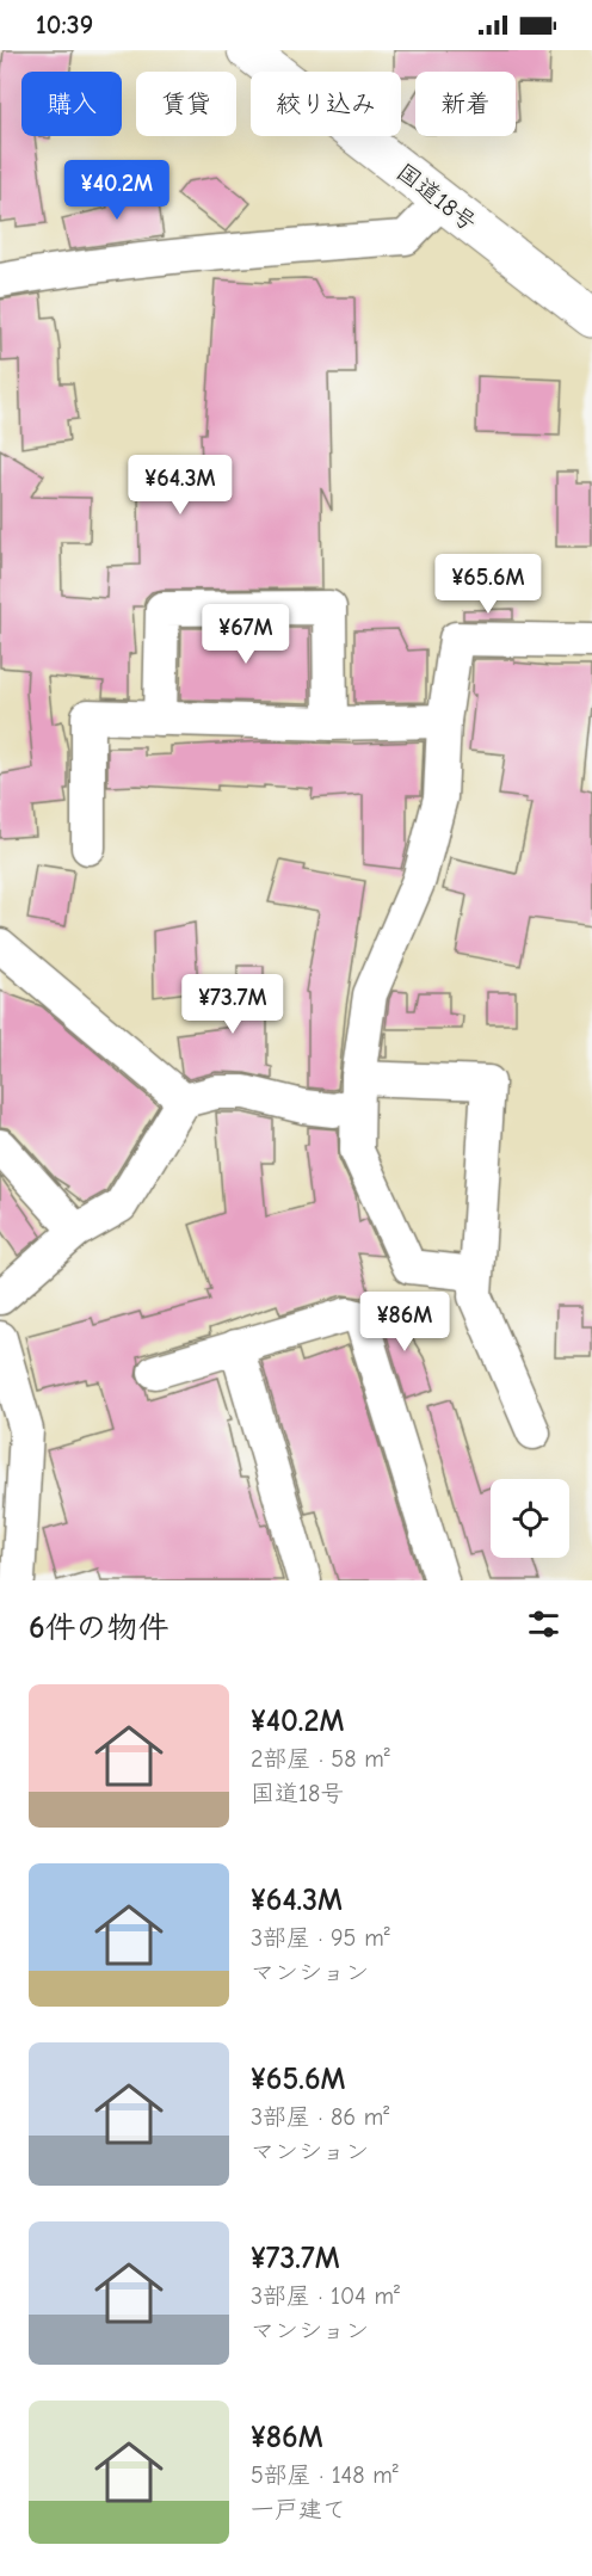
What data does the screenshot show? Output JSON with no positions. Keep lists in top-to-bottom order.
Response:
{
  "streets": {
    "highway": ["国道18号"]
  },
  "page": {
    "status": "10:39",
    "chip": [
      "購入",
      "賃貸",
      "絞り込み",
      "新着"
    ],
    "price": [
      "¥40.2M",
      "¥64.3M",
      "¥65.6M",
      "¥67M",
      "¥73.7M",
      "¥86M"
    ],
    "heading": "6件の物件",
    "list": [
      {
        "name": "¥40.2M",
        "note": "2部屋 · 58 m² · 国道18号"
      },
      {
        "name": "¥64.3M",
        "note": "3部屋 · 95 m² · マンション"
      },
      {
        "name": "¥65.6M",
        "note": "3部屋 · 86 m² · マンション"
      },
      {
        "name": "¥73.7M",
        "note": "3部屋 · 104 m² · マンション"
      },
      {
        "name": "¥86M",
        "note": "5部屋 · 148 m² · 一戸建て"
      }
    ]
  }
}
